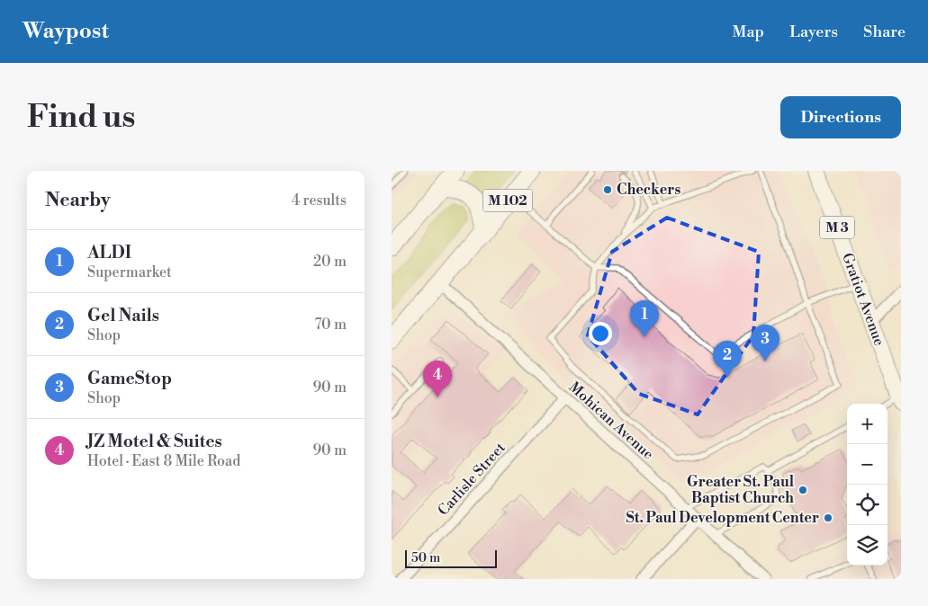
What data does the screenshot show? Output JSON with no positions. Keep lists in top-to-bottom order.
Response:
{
  "streets": {
    "highway": ["M 102"],
    "main road": ["M 3", "Gratiot Avenue"],
    "street": ["Mohican Avenue", "Carlisle Street"]
  },
  "crossings": [
    ["M 102", "Mohican Avenue"],
    ["Mohican Avenue", "Carlisle Street"]
  ],
  "places": ["Checkers", "Greater St. Paul Baptist Church", "St. Paul Development Center"],
  "scale_bar": "50 m",
  "page": {
    "header": "Waypost",
    "nav": ["Map", "Layers", "Share"],
    "buttons": "Directions",
    "title": "Find us",
    "heading": ["Nearby", "4 results"],
    "list": [
      {
        "mark": "1",
        "name": "ALDI",
        "note": "Supermarket",
        "value": "20 m"
      },
      {
        "mark": "2",
        "name": "Gel Nails",
        "note": "Shop",
        "value": "70 m"
      },
      {
        "mark": "3",
        "name": "GameStop",
        "note": "Shop",
        "value": "90 m"
      },
      {
        "mark": "4",
        "name": "JZ Motel & Suites",
        "note": "Hotel · East 8 Mile Road",
        "value": "90 m"
      }
    ],
    "pins": [
      "1",
      "3",
      "2",
      "4"
    ],
    "map_buttons": ["+", "−"],
    "scale": "50 m"
  }
}
